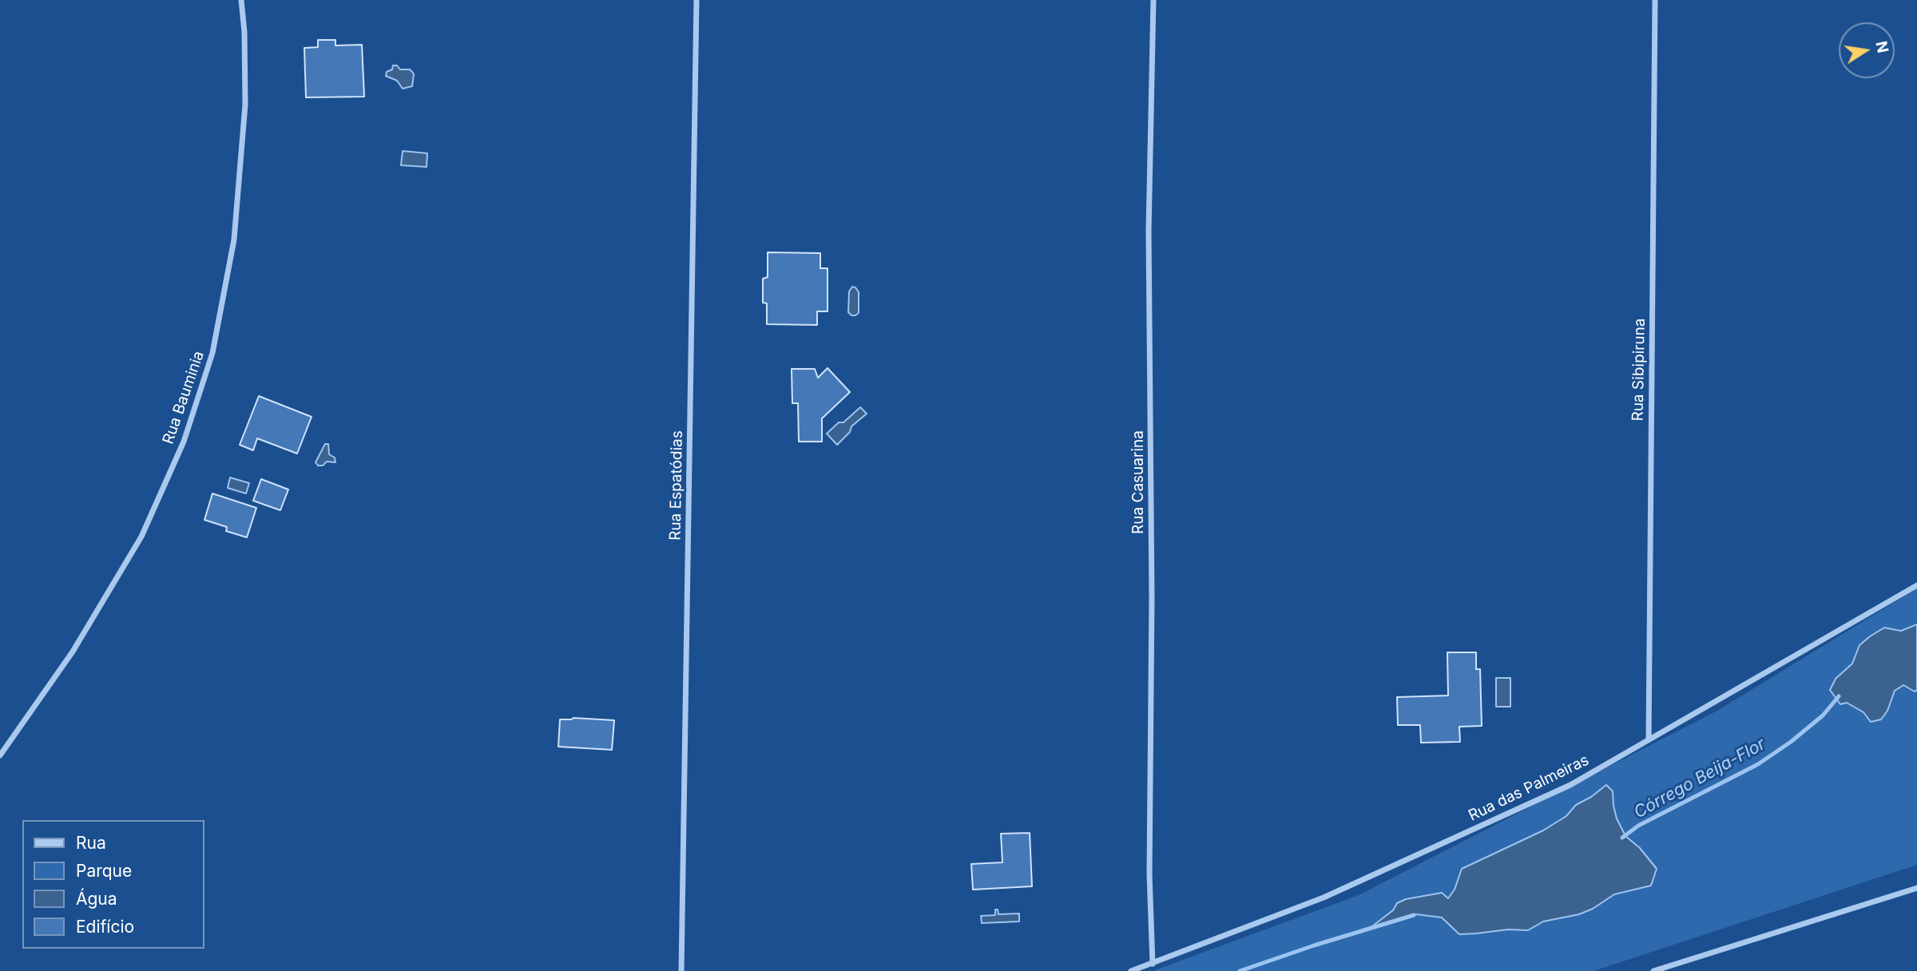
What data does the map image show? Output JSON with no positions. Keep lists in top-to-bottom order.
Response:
{
  "streets": {
    "street": [
      "Rua Sibipiruna",
      "Rua Bauminia",
      "Rua Casuarina",
      "Rua Espatódias",
      "Rua das Palmeiras"
    ]
  },
  "crossings": [
    ["Rua Sibipiruna", "Rua das Palmeiras"],
    ["Rua Casuarina", "Rua das Palmeiras"]
  ],
  "water": ["Córrego Beija-Flor"],
  "legend": [
    "Rua",
    "Parque",
    "Água",
    "Edifício"
  ],
  "north": "right"
}
